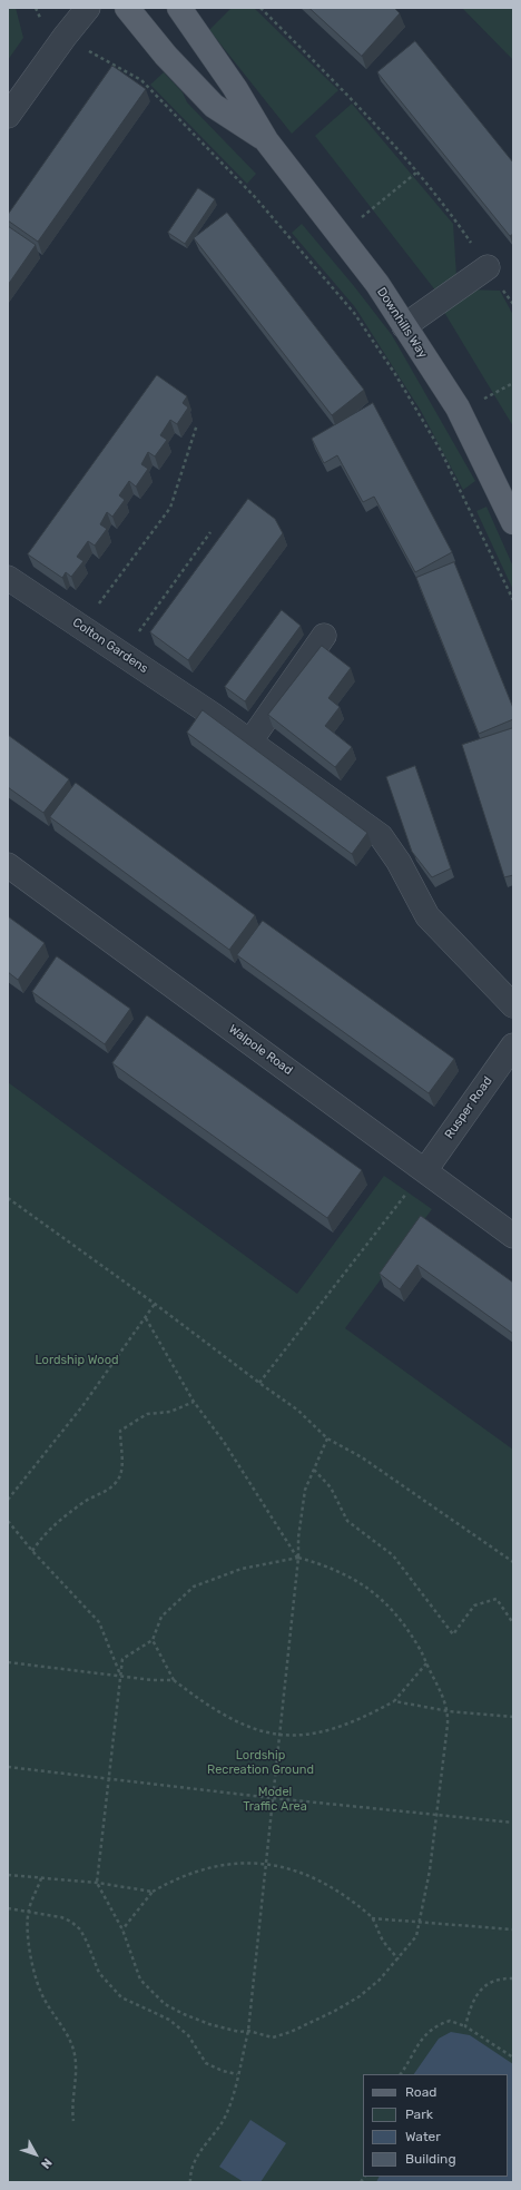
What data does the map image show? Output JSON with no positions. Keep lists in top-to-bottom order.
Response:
{
  "streets": {
    "main road": ["Downhills Way"],
    "street": ["Colton Gardens", "Walpole Road", "Rusper Road"]
  },
  "crossings": [
    ["Walpole Road", "Rusper Road"]
  ],
  "parks": ["Lordship Wood", "Lordship Recreation Ground", "Model Traffic Area"],
  "legend": [
    "Road",
    "Park",
    "Water",
    "Building"
  ],
  "north": "bottom right"
}
